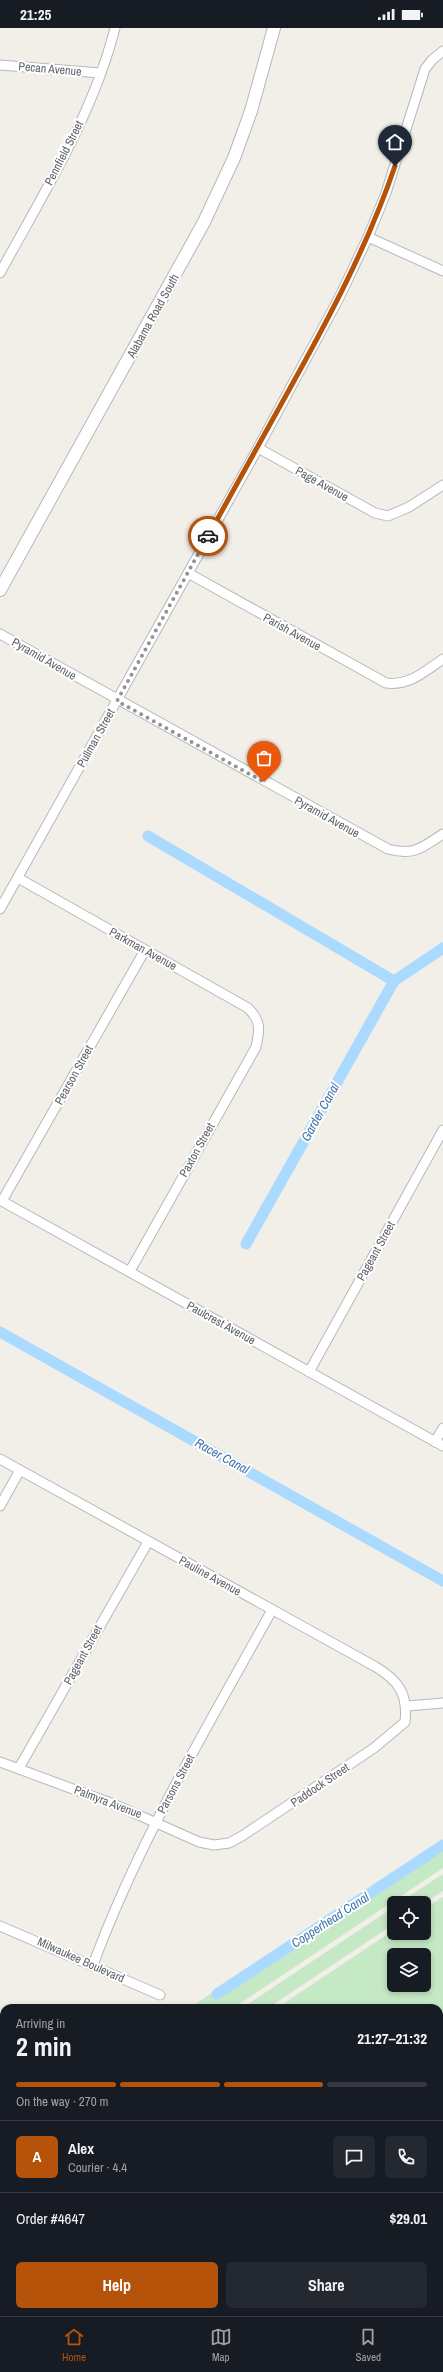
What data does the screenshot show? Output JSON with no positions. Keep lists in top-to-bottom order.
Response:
{
  "streets": {
    "street": [
      "Pecan Avenue",
      "Pennfield Street",
      "Alabama Road South",
      "Page Avenue",
      "Parish Avenue",
      "Pyramid Avenue",
      "Pullman Street",
      "Parkman Avenue",
      "Pearson Street",
      "Paxton Street",
      "Pageant Street",
      "Paulcrest Avenue",
      "Pauline Avenue",
      "Parsons Street",
      "Paddock Street",
      "Palmyra Avenue",
      "Milwaukee Boulevard"
    ]
  },
  "crossings": [
    ["Pecan Avenue", "Pennfield Street"],
    ["Page Avenue", "Pullman Street"],
    ["Parish Avenue", "Pullman Street"],
    ["Pyramid Avenue", "Pullman Street"],
    ["Pullman Street", "Parkman Avenue"],
    ["Parkman Avenue", "Pearson Street"],
    ["Parkman Avenue", "Paxton Street"],
    ["Pearson Street", "Paulcrest Avenue"],
    ["Paxton Street", "Paulcrest Avenue"],
    ["Pageant Street", "Paulcrest Avenue"],
    ["Pageant Street", "Pauline Avenue"],
    ["Pageant Street", "Palmyra Avenue"],
    ["Pauline Avenue", "Parsons Street"],
    ["Pauline Avenue", "Paddock Street"],
    ["Parsons Street", "Palmyra Avenue"],
    ["Parsons Street", "Milwaukee Boulevard"],
    ["Paddock Street", "Palmyra Avenue"]
  ],
  "water": ["Garder Canal", "Racer Canal", "Copperhead Canal"],
  "page": {
    "status": "21:25",
    "heading": ["2 min", "Arriving in", "21:27–21:32"],
    "panel": [
      "Alex",
      "Courier · 4.4",
      "Order #4647",
      "$29.01"
    ],
    "bar": "On the way · 270 m",
    "round": "A",
    "buttons": ["Help", "Share"],
    "tabs": ["Home", "Map", "Saved"]
  }
}
